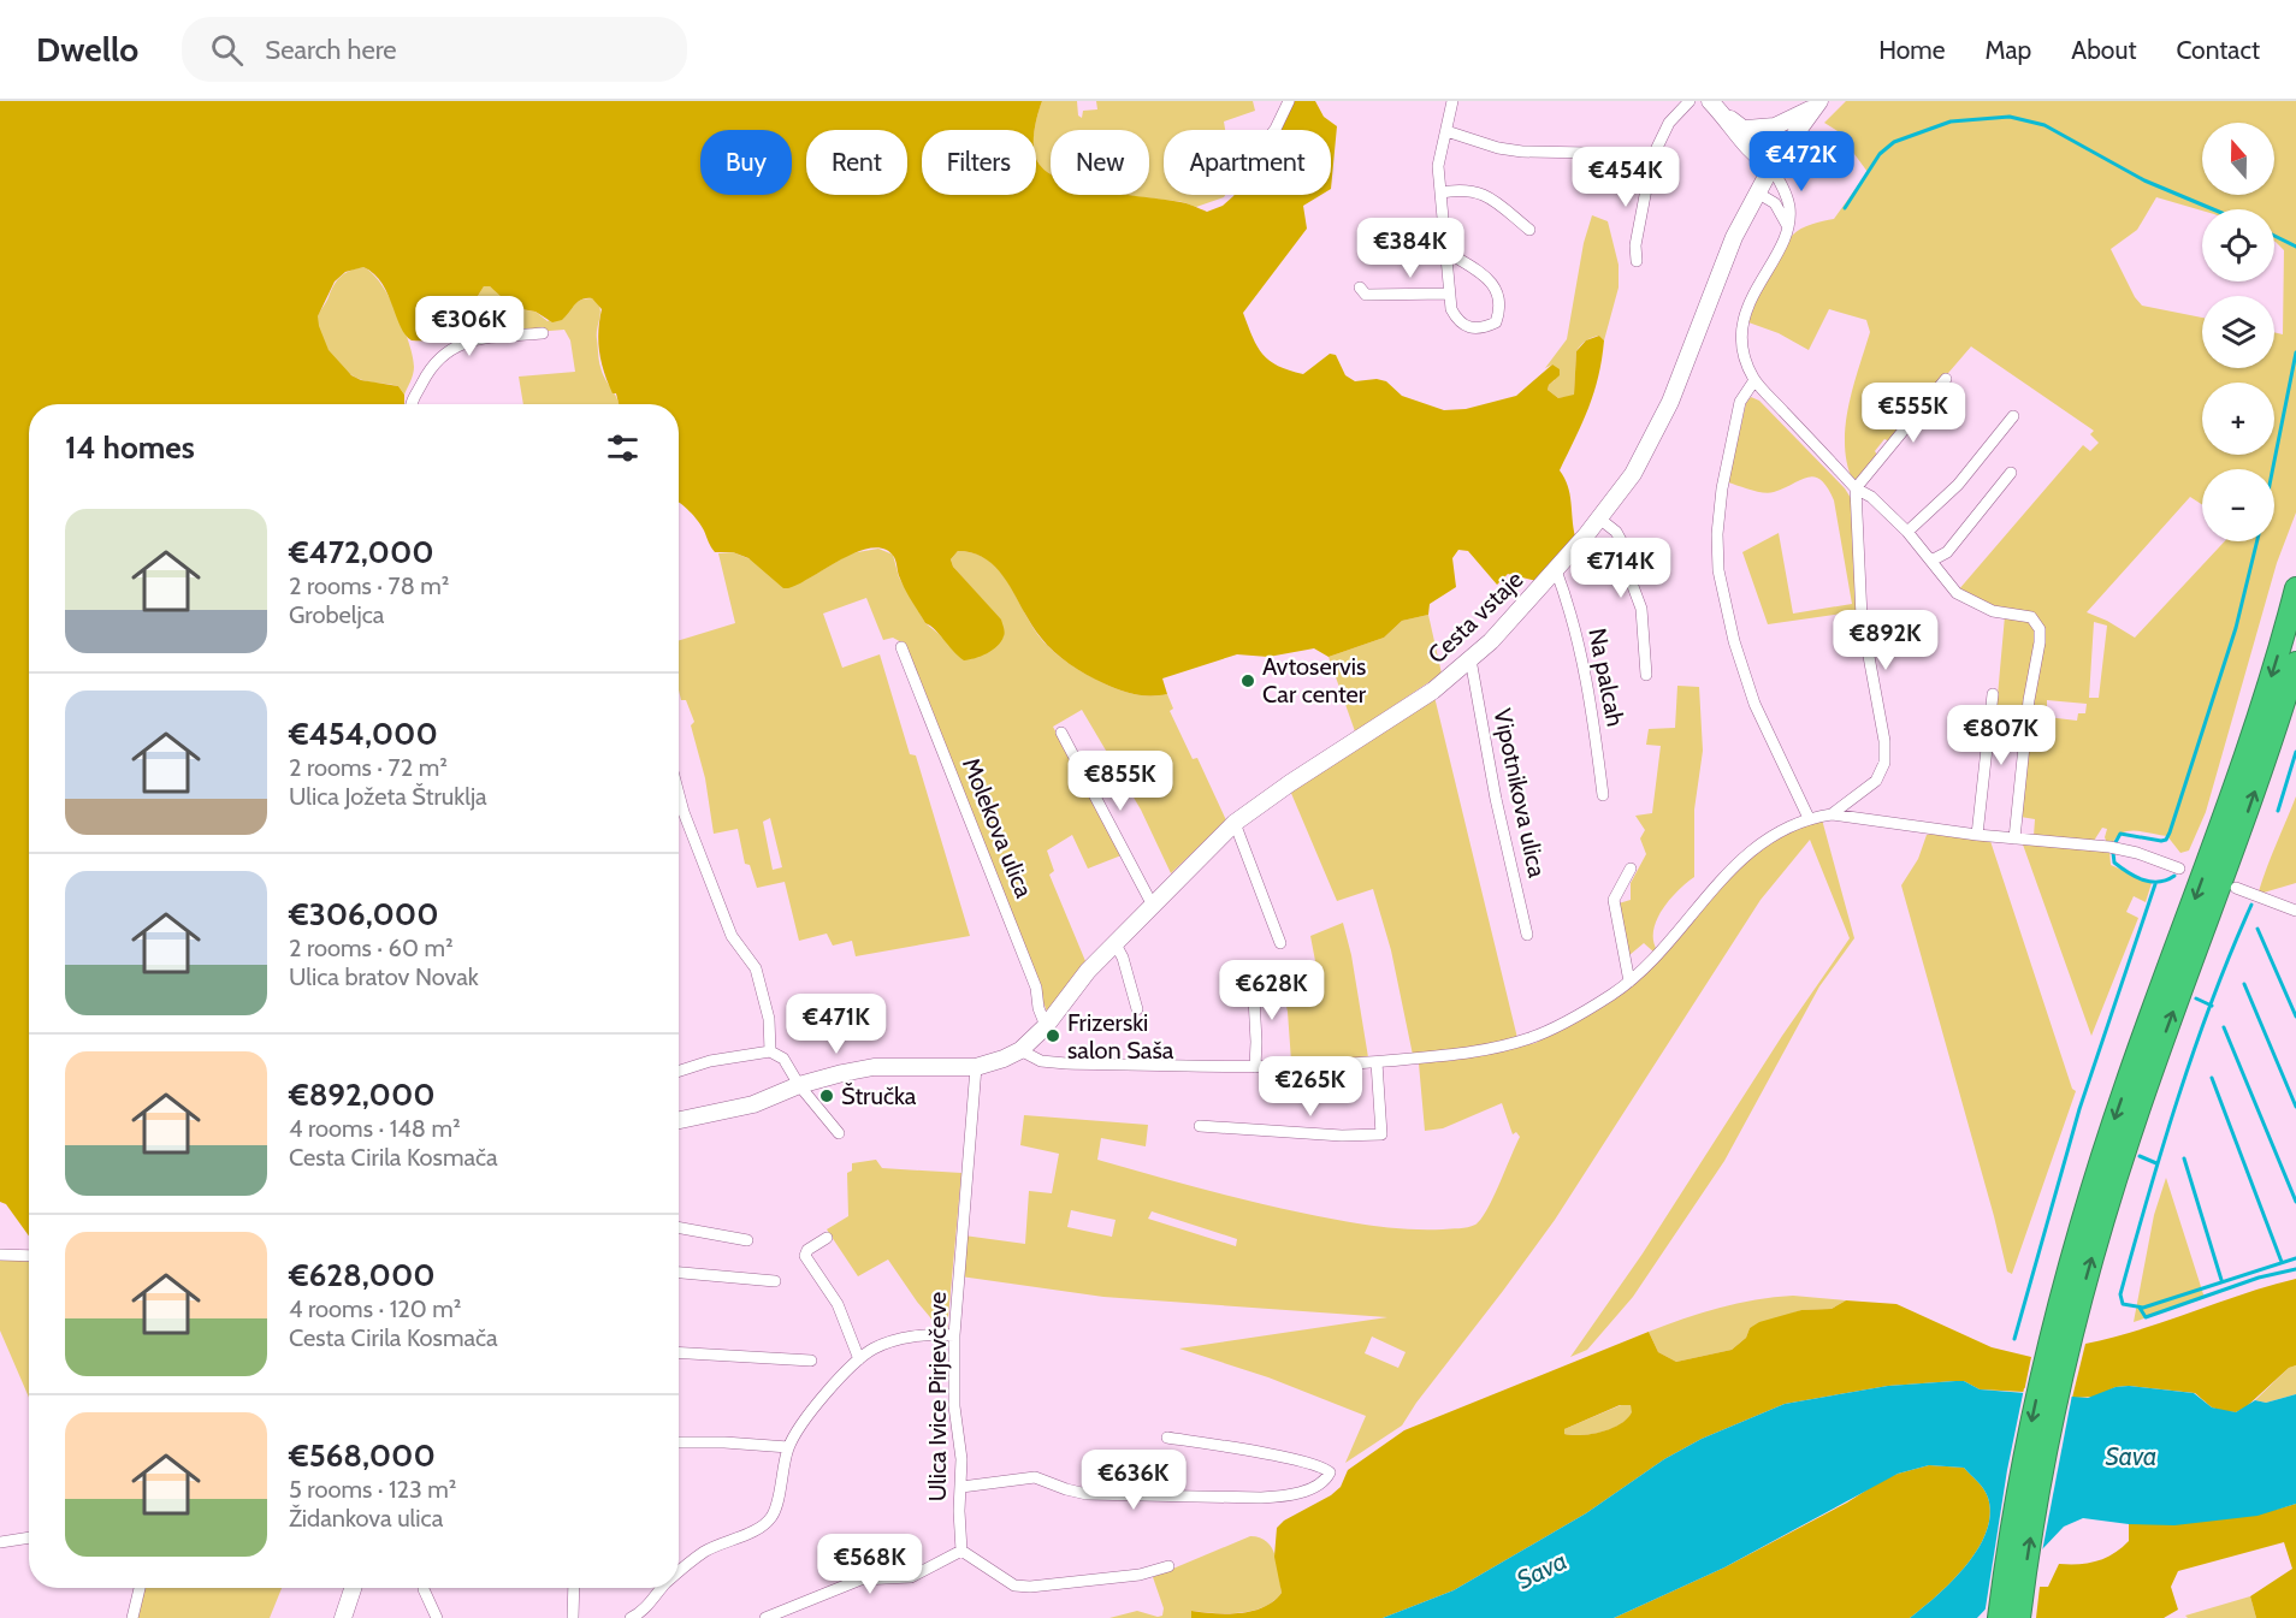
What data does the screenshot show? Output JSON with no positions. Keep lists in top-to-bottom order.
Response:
{
  "streets": {
    "main road": ["Cesta vstaje"],
    "street": [
      "Na palcah",
      "Vipotnikova ulica",
      "Molekova ulica",
      "Ulica Ivice Pirjevčeve"
    ]
  },
  "crossings": [
    ["Cesta vstaje", "Na palcah"],
    ["Cesta vstaje", "Vipotnikova ulica"],
    ["Cesta vstaje", "Molekova ulica"]
  ],
  "water": ["Sava"],
  "places": ["Avtoservis Car center", "Frizerski salon Saša", "Štručka"],
  "north": "top",
  "page": {
    "header": "Dwello",
    "search": "Search here",
    "nav": [
      "Home",
      "Map",
      "About",
      "Contact"
    ],
    "map_buttons": ["+", "−"],
    "chip": [
      "Buy",
      "Rent",
      "Filters",
      "New",
      "Apartment"
    ],
    "price": [
      "€472K",
      "€454K",
      "€384K",
      "€306K",
      "€555K",
      "€714K",
      "€892K",
      "€807K",
      "€855K",
      "€628K",
      "€471K",
      "€265K",
      "€636K",
      "€568K"
    ],
    "heading": "14 homes",
    "list": [
      {
        "name": "€472,000",
        "note": "2 rooms · 78 m² · Grobeljca"
      },
      {
        "name": "€454,000",
        "note": "2 rooms · 72 m² · Ulica Jožeta Štruklja"
      },
      {
        "name": "€306,000",
        "note": "2 rooms · 60 m² · Ulica bratov Novak"
      },
      {
        "name": "€892,000",
        "note": "4 rooms · 148 m² · Cesta Cirila Kosmača"
      },
      {
        "name": "€628,000",
        "note": "4 rooms · 120 m² · Cesta Cirila Kosmača"
      },
      {
        "name": "€568,000",
        "note": "5 rooms · 123 m² · Židankova ulica"
      }
    ]
  }
}
